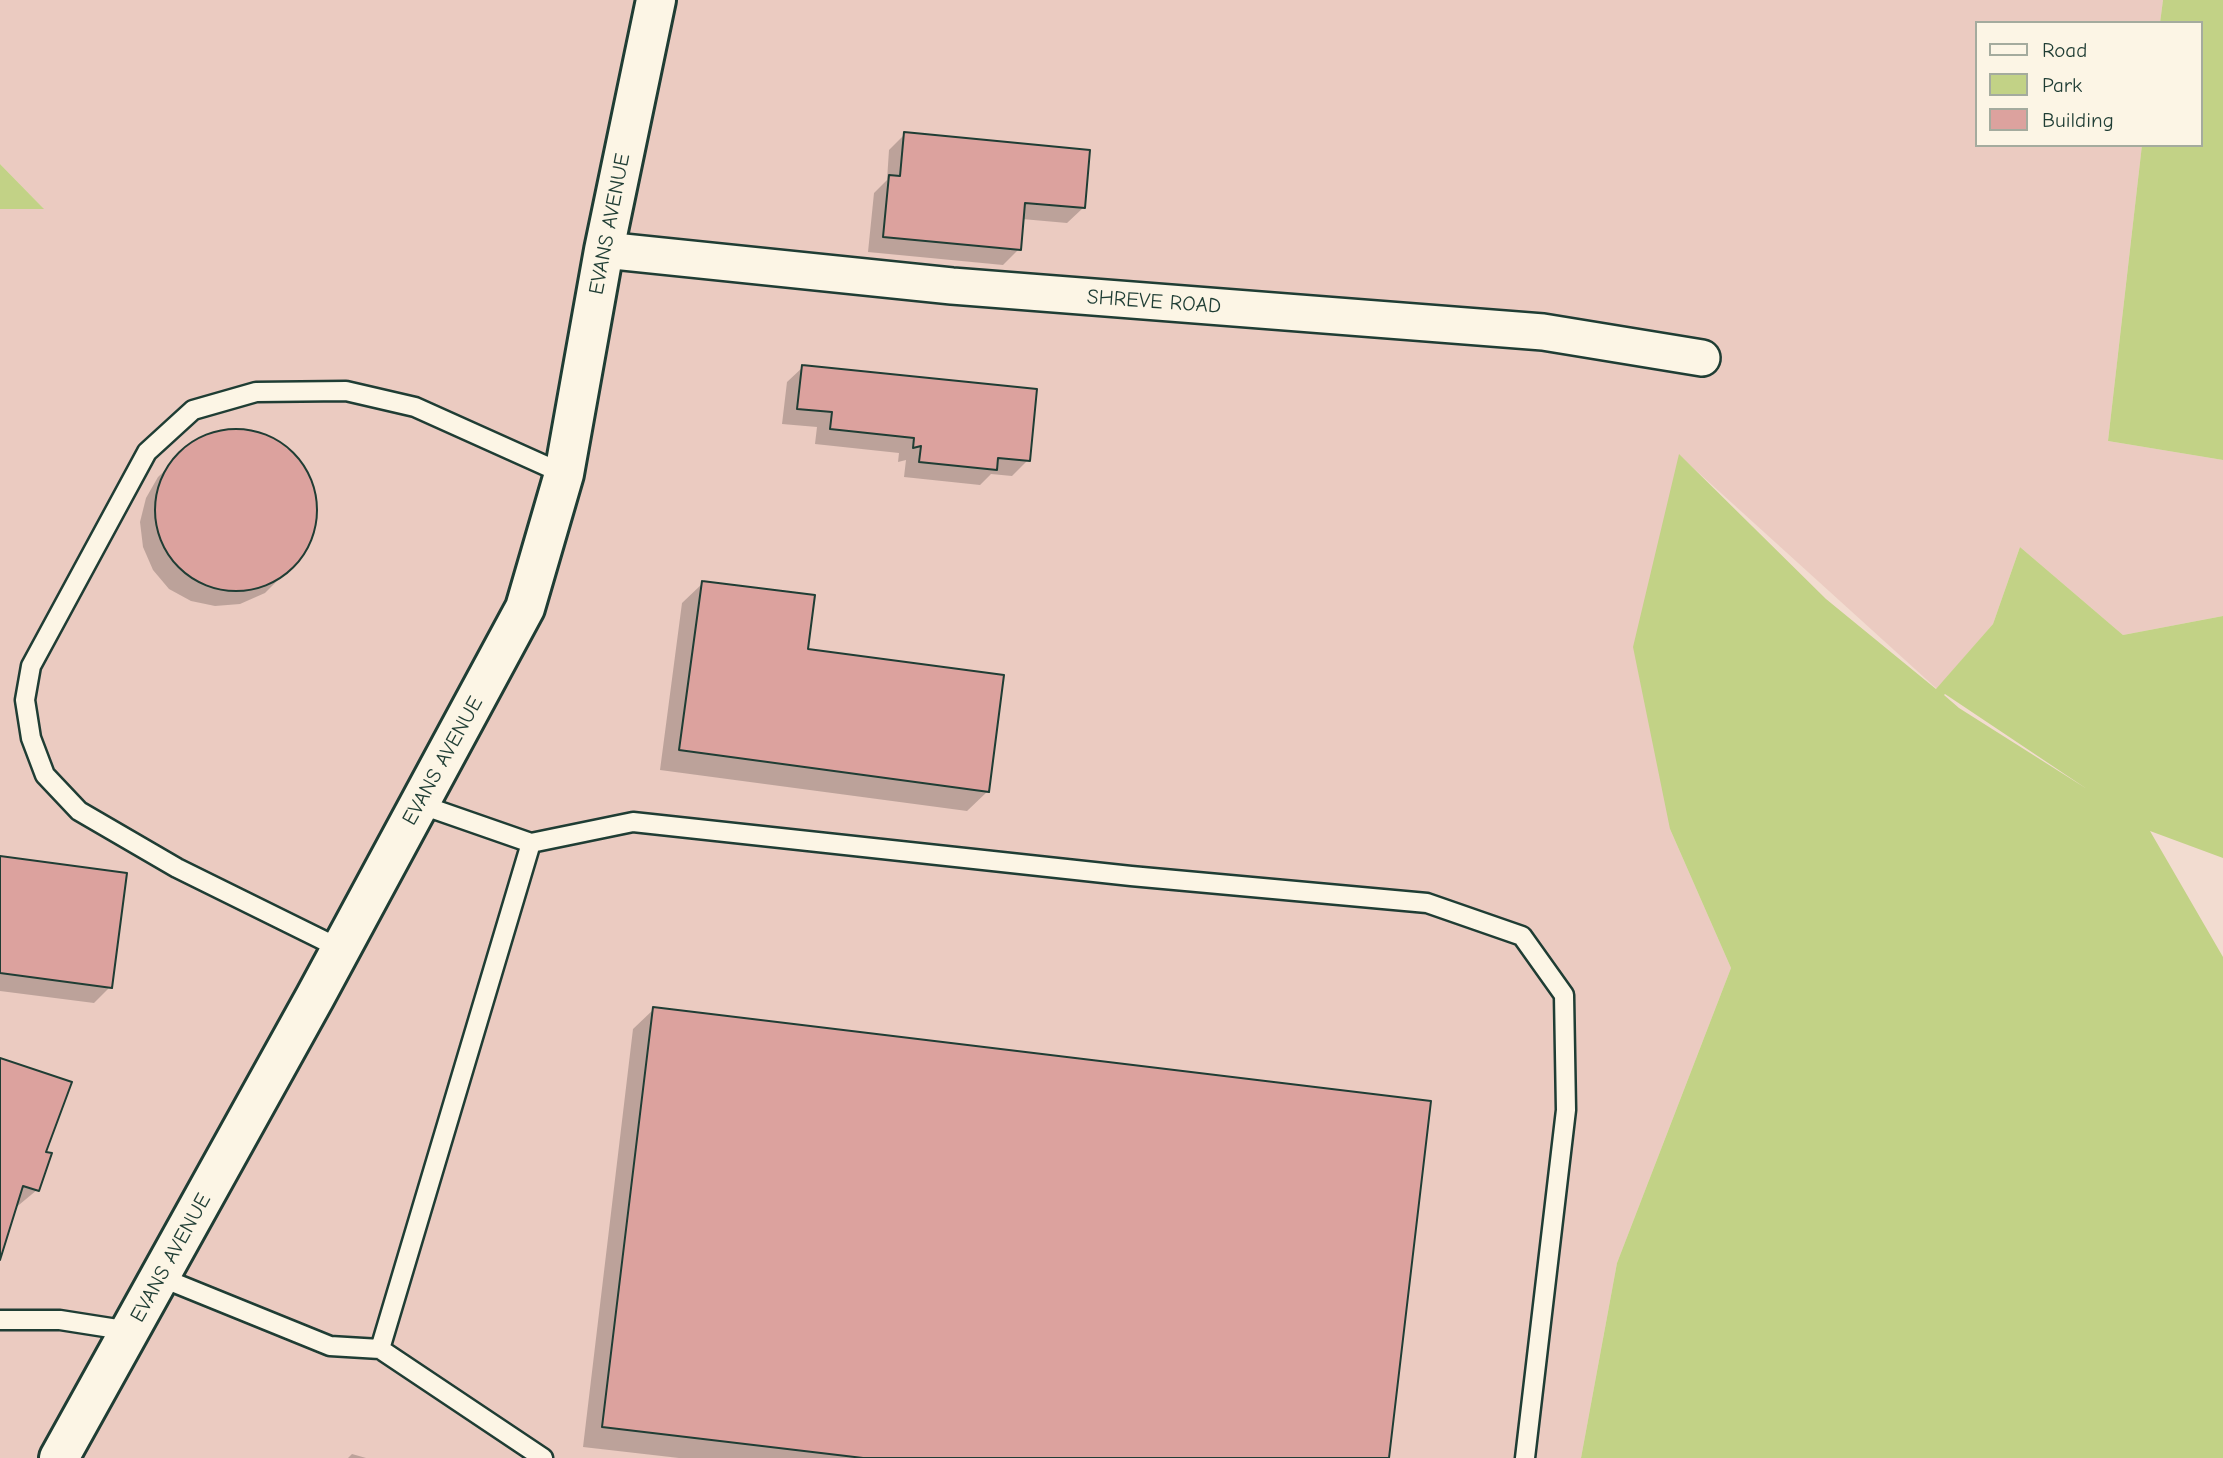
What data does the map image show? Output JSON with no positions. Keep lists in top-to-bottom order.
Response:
{
  "streets": {
    "street": ["EVANS AVENUE", "SHREVE ROAD"]
  },
  "crossings": [
    ["EVANS AVENUE", "SHREVE ROAD"]
  ],
  "legend": ["Road", "Park", "Building"]
}
